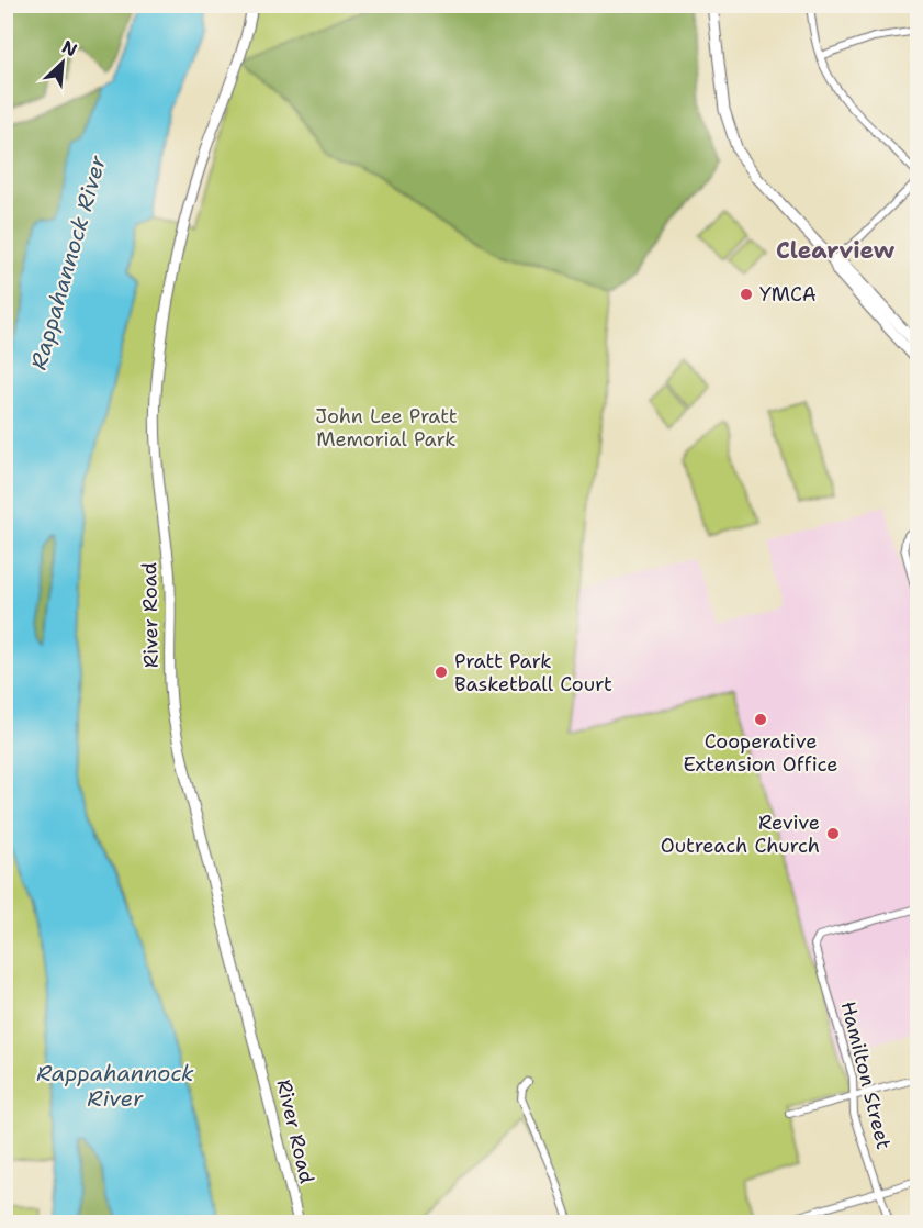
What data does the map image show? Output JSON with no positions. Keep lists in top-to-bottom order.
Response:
{
  "streets": {
    "street": ["River Road", "Hamilton Street"]
  },
  "districts": ["Clearview"],
  "water": ["Rappahannock River"],
  "parks": ["John Lee Pratt Memorial Park"],
  "places": [
    "YMCA",
    "Pratt Park Basketball Court",
    "Cooperative Extension Office",
    "Revive Outreach Church"
  ],
  "north": "top right"
}
